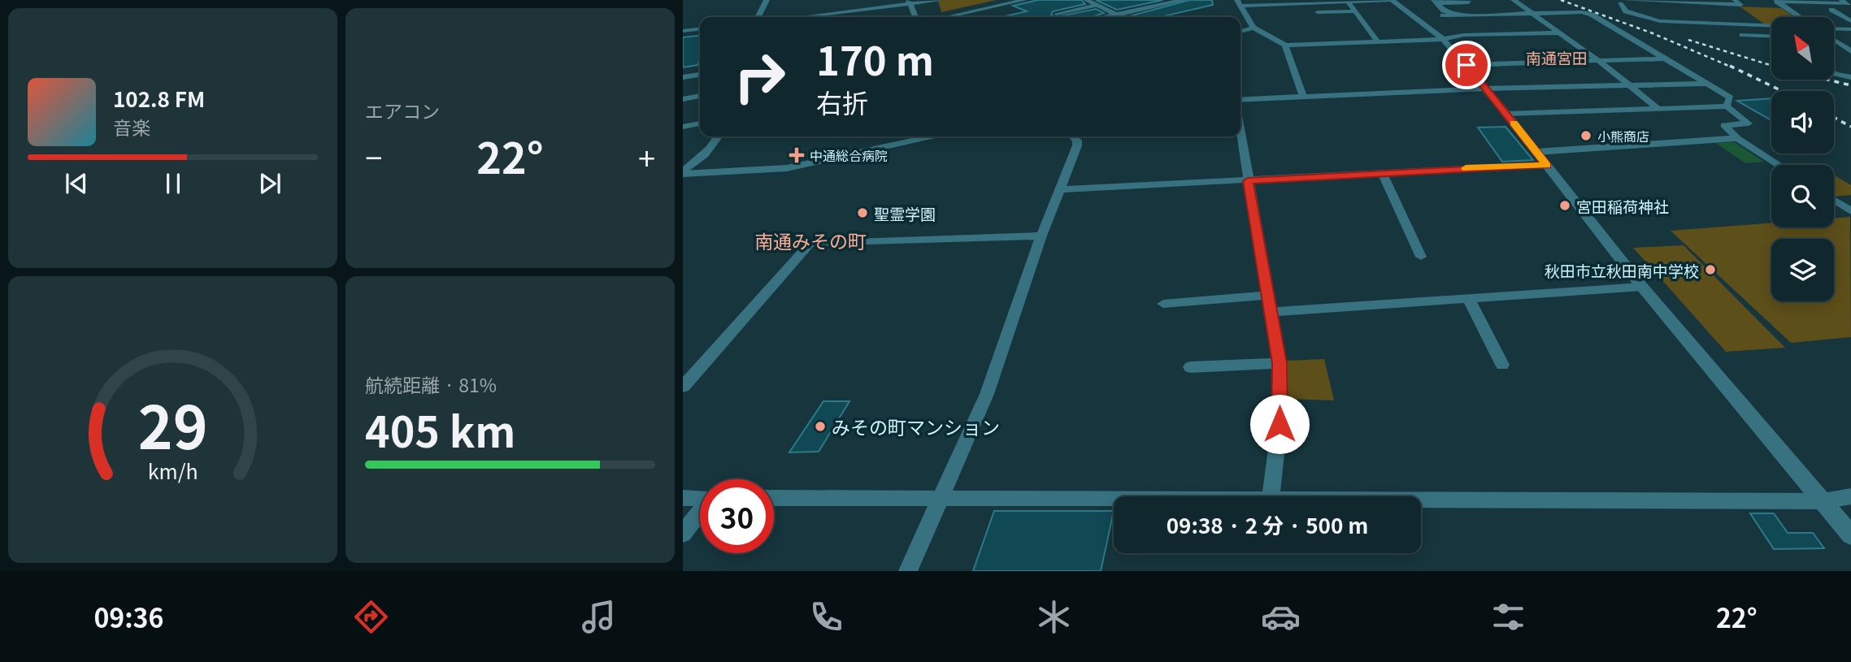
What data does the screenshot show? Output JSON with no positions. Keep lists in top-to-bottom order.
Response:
{
  "districts": ["南通宮田", "南通みその町"],
  "places": {
    "other": [
      "小熊商店",
      "宮田稲荷神社",
      "聖霊学園",
      "秋田市立秋田南中学校",
      "みその町マンション"
    ],
    "health": ["中通総合病院"]
  },
  "north": "top left",
  "page": {
    "tile": [
      "エアコン",
      ["航続距離 · 81%", "405 km"]
    ],
    "turn": ["170 m", "右折"],
    "song": ["102.8 FM", "音楽"],
    "heat": ["−", "22°", "+"],
    "limit": "30",
    "trip": "09:38 · 2 分 · 500 m",
    "tabs": ["09:36", "22°"],
    "gauge": ["29", "km/h"]
  }
}
